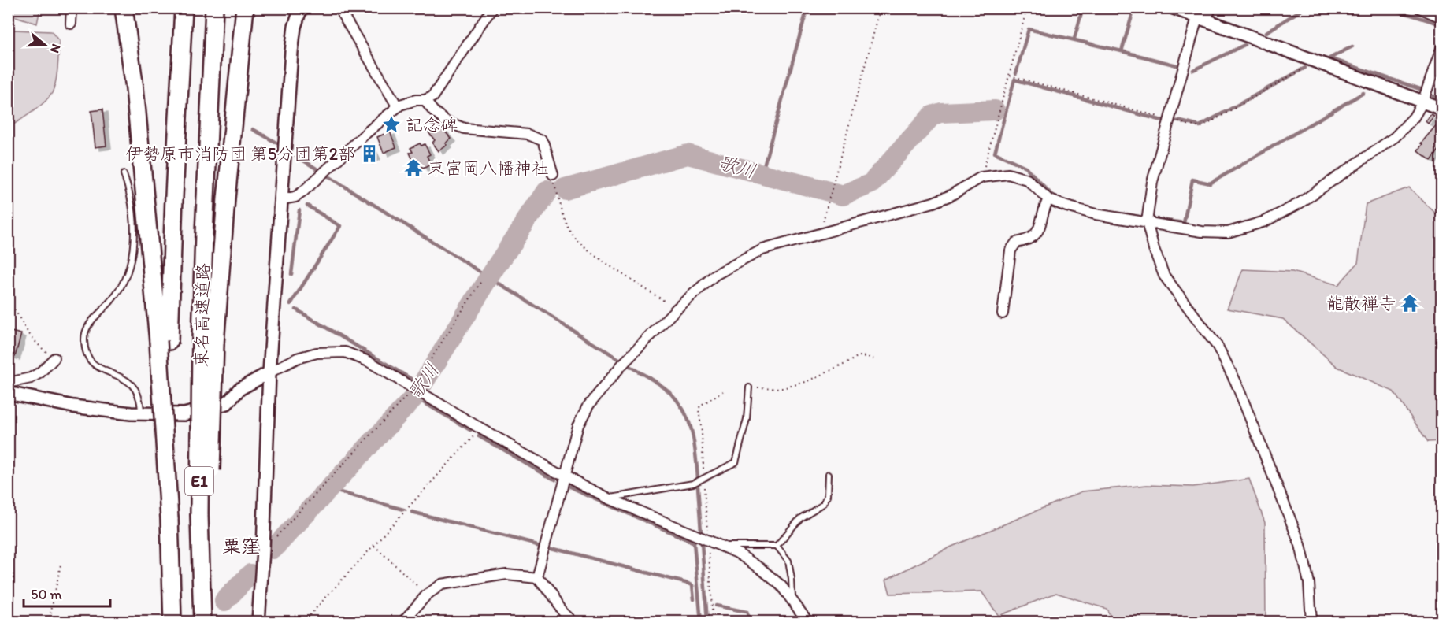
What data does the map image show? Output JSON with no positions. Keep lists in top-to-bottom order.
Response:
{
  "streets": {
    "highway": ["東名高速道路", "E1"]
  },
  "districts": ["粟窪"],
  "water": ["歌川"],
  "places": {
    "place": ["記念碑"],
    "building": ["伊勢原市消防団 第5分団第2部"],
    "temple": ["東富岡八幡神社", "龍散禅寺"]
  },
  "scale_bar": "50 m",
  "north": "right"
}
